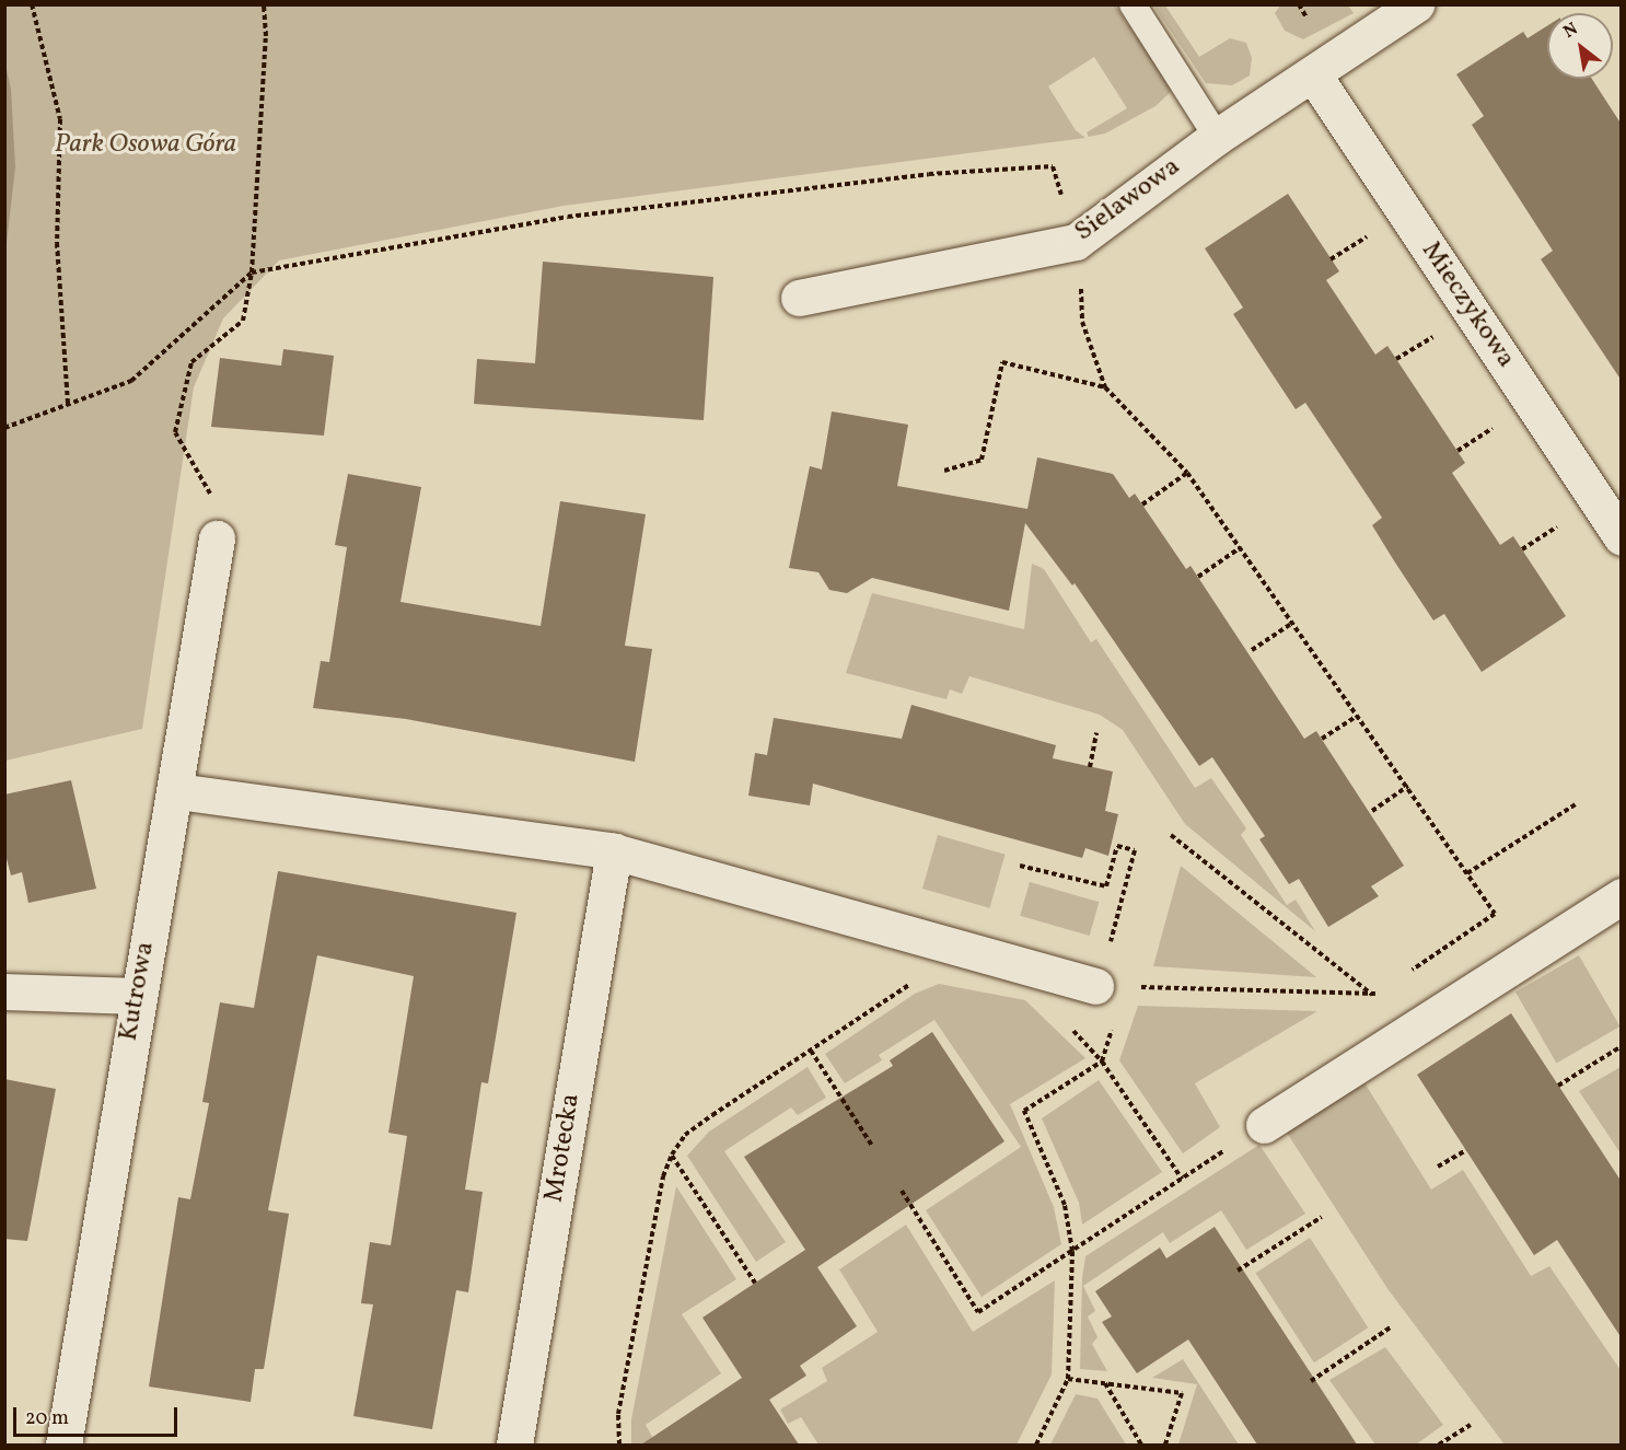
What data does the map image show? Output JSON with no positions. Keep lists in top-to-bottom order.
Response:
{
  "streets": {
    "street": [
      "Sielawowa",
      "Mieczykowa",
      "Kutrowa",
      "Mrotecka"
    ]
  },
  "crossings": [
    ["Sielawowa", "Mieczykowa"]
  ],
  "parks": ["Park Osowa Góra"],
  "scale_bar": "20 m",
  "north": "top left"
}
